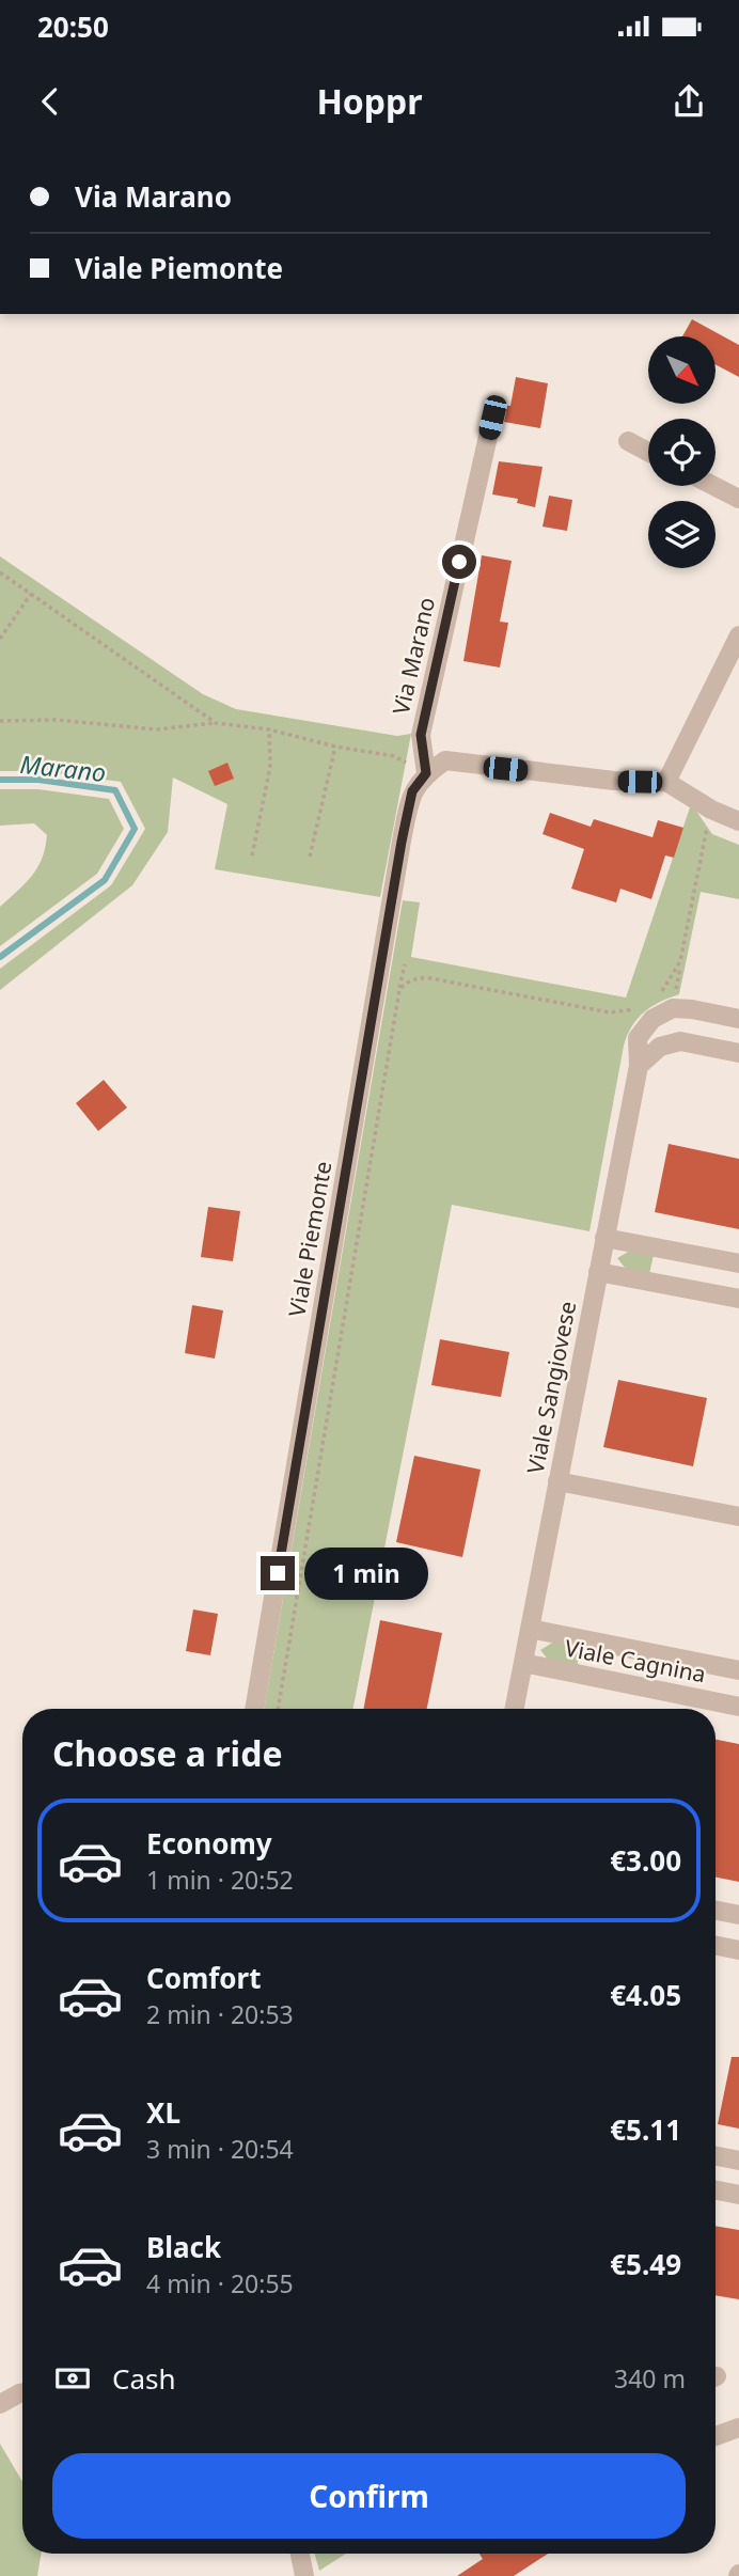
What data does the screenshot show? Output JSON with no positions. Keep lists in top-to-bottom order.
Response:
{
  "streets": {
    "street": [
      "Via Marano",
      "Viale Piemonte",
      "Viale Sangiovese",
      "Viale Cagnina"
    ]
  },
  "crossings": [
    ["Via Marano", "Viale Piemonte"],
    ["Viale Sangiovese", "Viale Cagnina"]
  ],
  "water": ["Marano"],
  "north": "bottom right",
  "page": {
    "status": "20:50",
    "header": "Hoppr",
    "banner": ["Via Marano", "Viale Piemonte"],
    "bubble": "1 min",
    "heading": "Choose a ride",
    "list": [
      {
        "name": "Economy",
        "note": "1 min · 20:52",
        "value": "€3.00"
      },
      {
        "name": "Comfort",
        "note": "2 min · 20:53",
        "value": "€4.05"
      },
      {
        "name": "XL",
        "note": "3 min · 20:54",
        "value": "€5.11"
      },
      {
        "name": "Black",
        "note": "4 min · 20:55",
        "value": "€5.49"
      }
    ],
    "pay": ["Cash", "340 m"],
    "buttons": "Confirm"
  }
}
